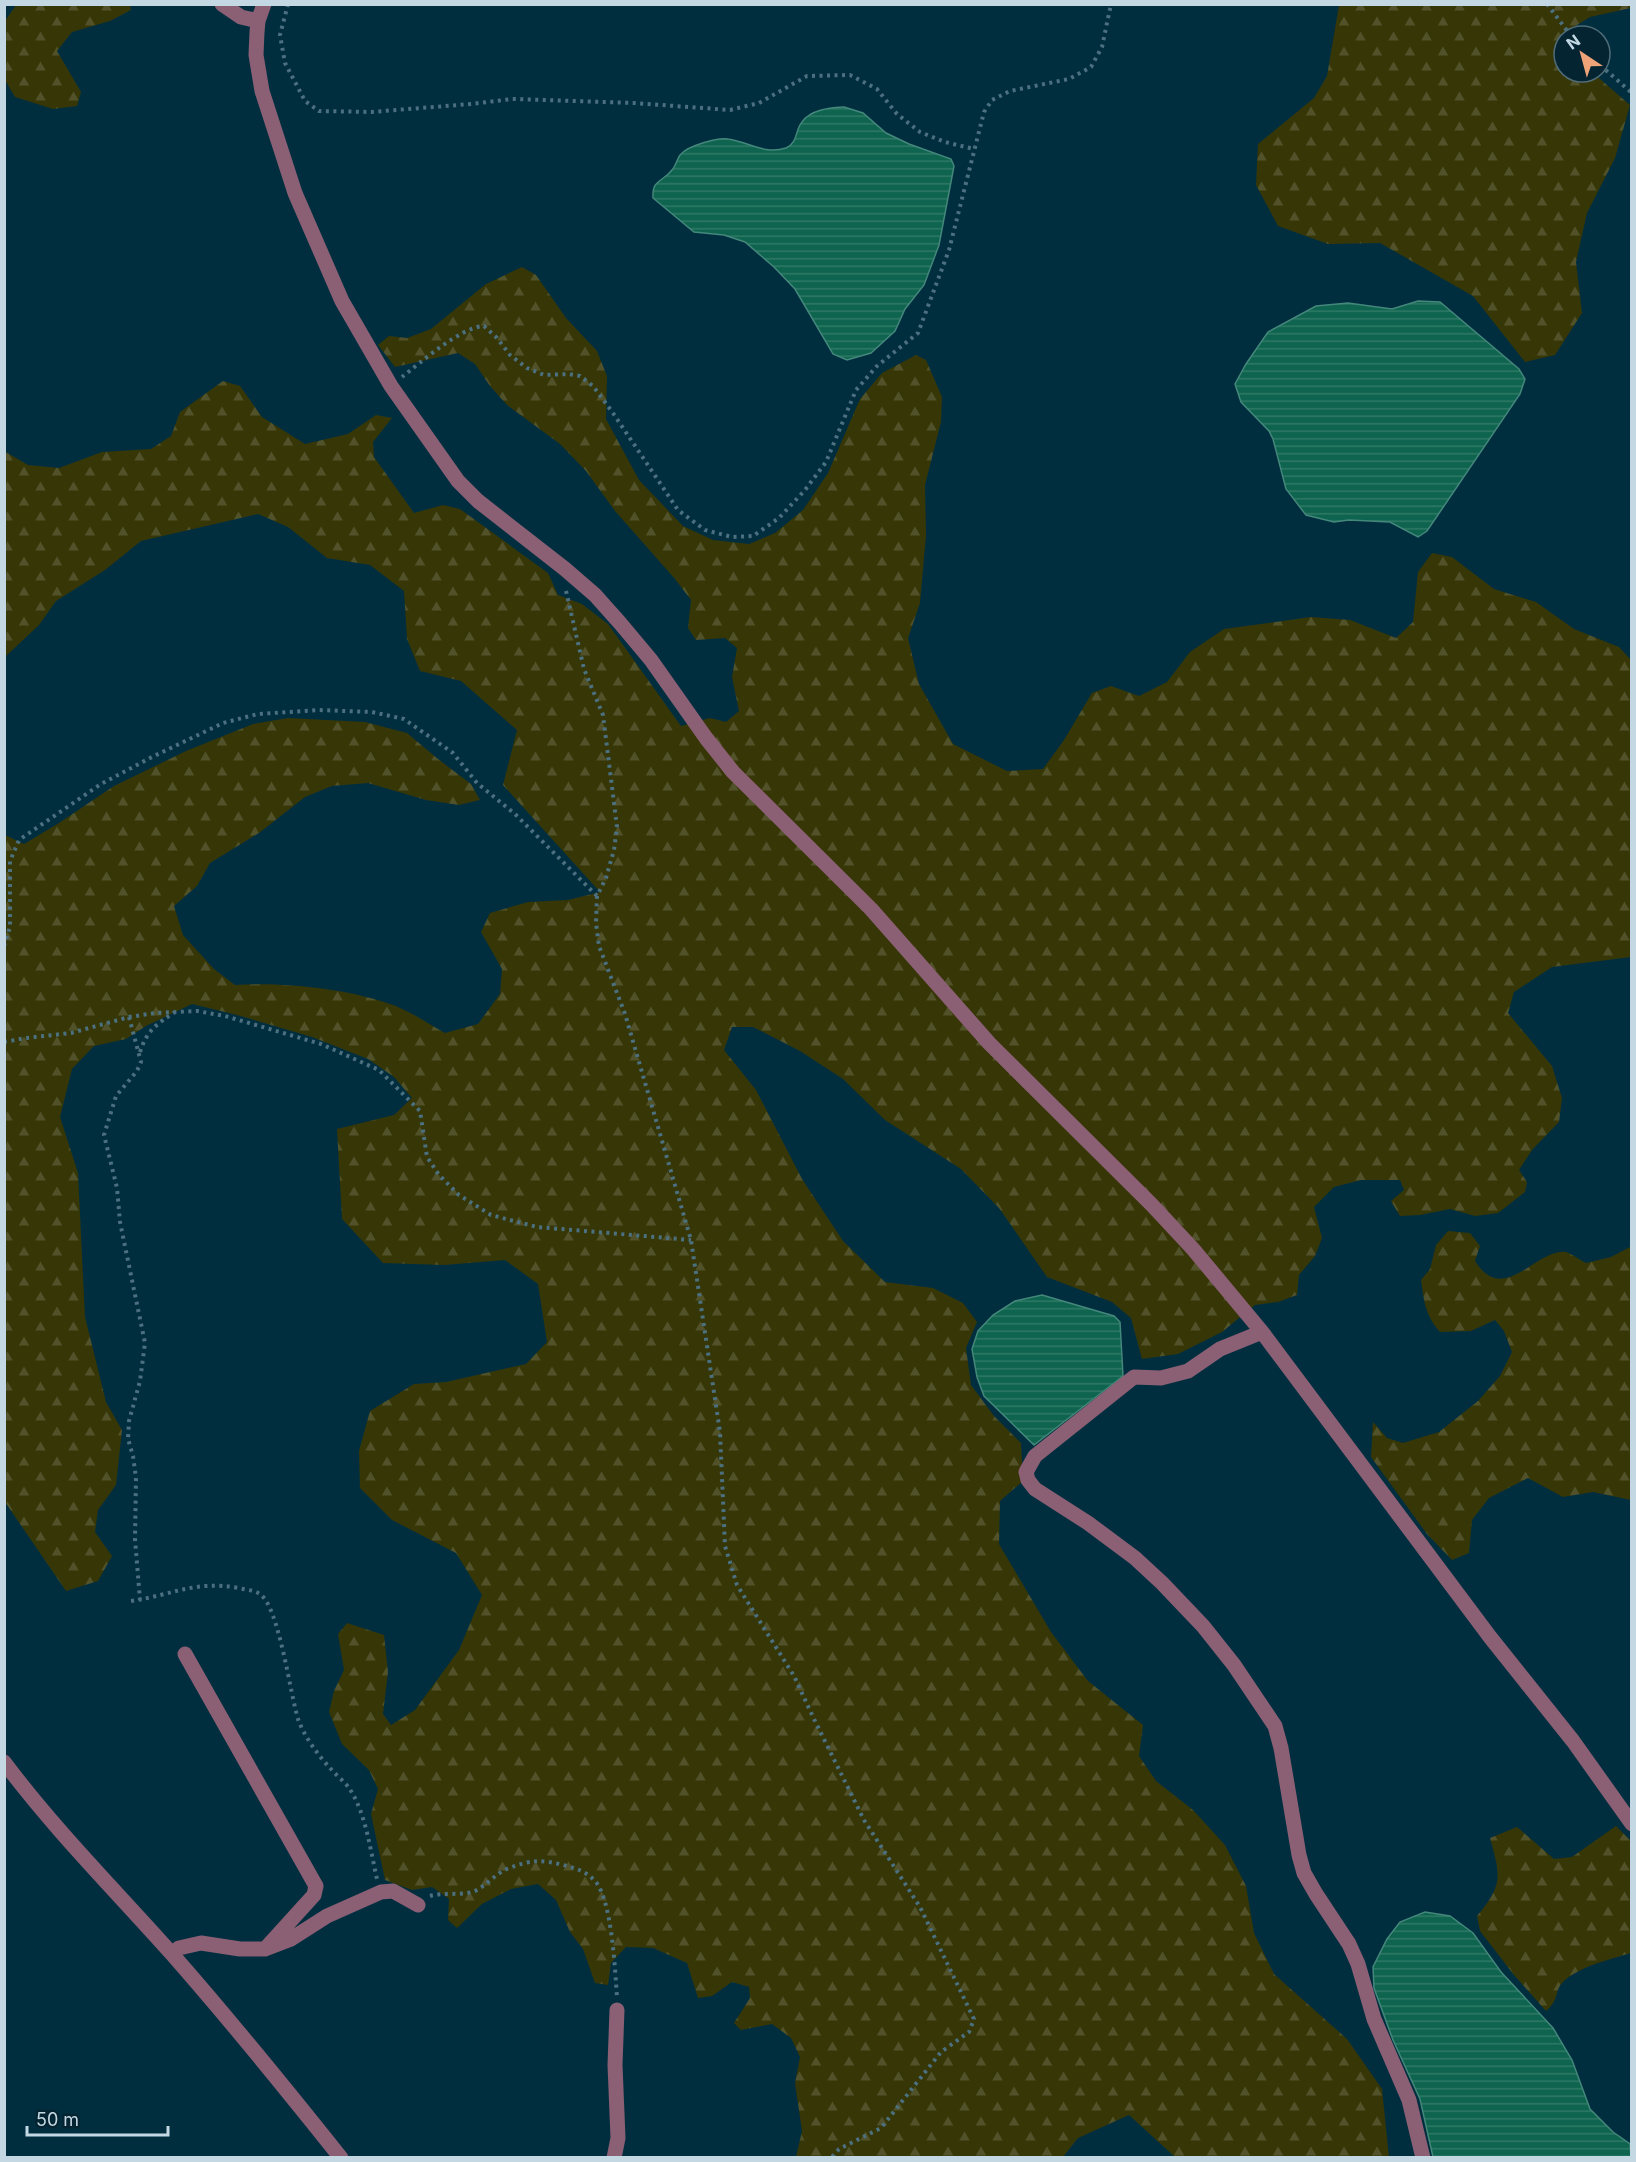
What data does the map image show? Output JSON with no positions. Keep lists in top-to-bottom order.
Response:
{
  "scale_bar": "50 m",
  "north": "top left"
}
